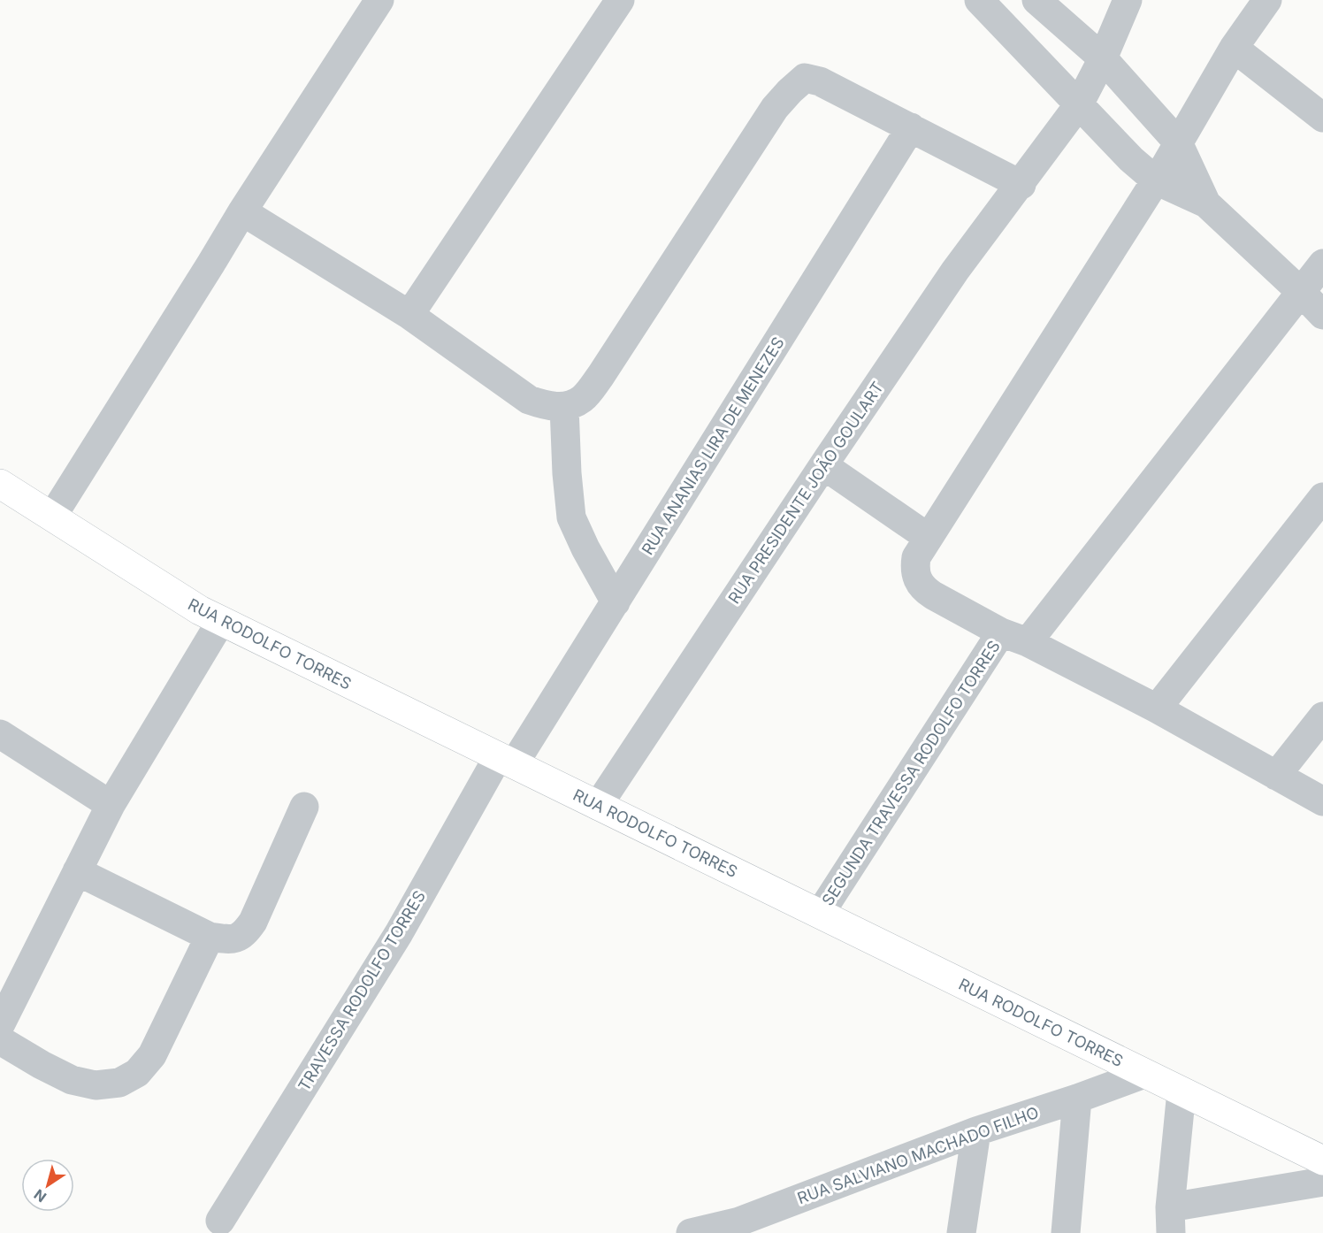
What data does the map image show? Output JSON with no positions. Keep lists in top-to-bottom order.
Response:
{
  "streets": {
    "main road": ["RUA RODOLFO TORRES"],
    "street": [
      "RUA ANANIAS LIRA DE MENEZES",
      "RUA PRESIDENTE JOÃO GOULART",
      "SEGUNDA TRAVESSA RODOLFO TORRES",
      "TRAVESSA RODOLFO TORRES",
      "RUA SALVIANO MACHADO FILHO"
    ]
  },
  "crossings": [
    ["RUA ANANIAS LIRA DE MENEZES", "RUA RODOLFO TORRES"],
    ["RUA ANANIAS LIRA DE MENEZES", "TRAVESSA RODOLFO TORRES"],
    ["RUA PRESIDENTE JOÃO GOULART", "RUA RODOLFO TORRES"],
    ["RUA RODOLFO TORRES", "SEGUNDA TRAVESSA RODOLFO TORRES"],
    ["RUA RODOLFO TORRES", "TRAVESSA RODOLFO TORRES"],
    ["RUA RODOLFO TORRES", "RUA SALVIANO MACHADO FILHO"]
  ],
  "north": "bottom left"
}
